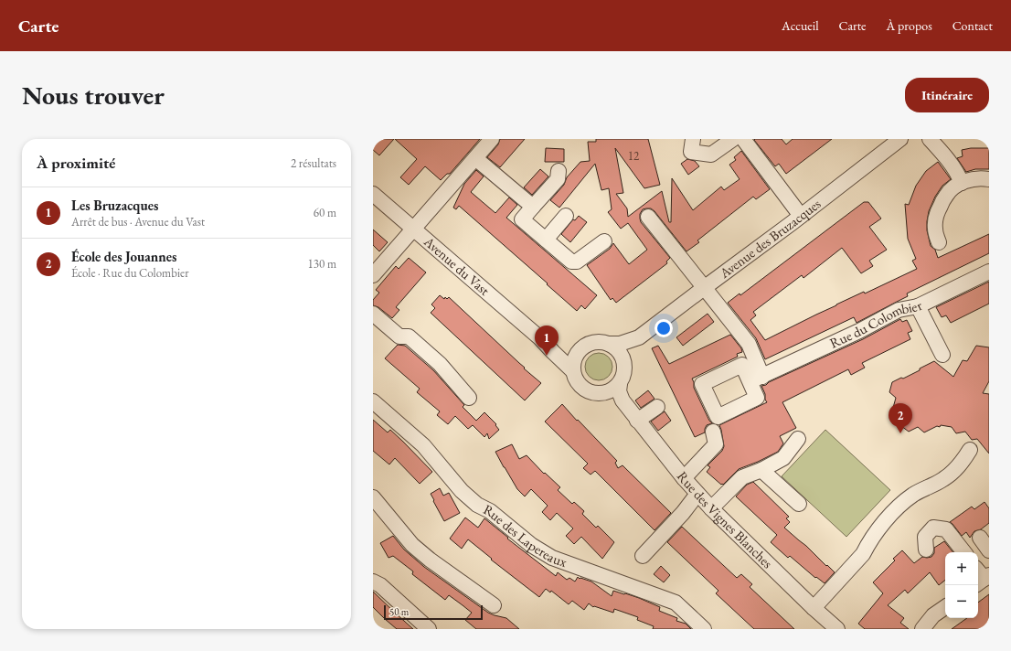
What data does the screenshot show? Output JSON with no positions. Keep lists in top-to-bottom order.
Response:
{
  "streets": {
    "street": [
      "Avenue des Bruzacques",
      "Avenue du Vast",
      "Rue du Colombier",
      "Rue des Vignes Blanches",
      "Rue des Lapereaux"
    ]
  },
  "crossings": [
    ["Avenue des Bruzacques", "Avenue du Vast"],
    ["Avenue des Bruzacques", "Rue du Colombier"],
    ["Avenue des Bruzacques", "Rue des Vignes Blanches"],
    ["Avenue du Vast", "Rue des Vignes Blanches"]
  ],
  "house_numbers": ["12"],
  "scale_bar": "50 m",
  "page": {
    "header": "Carte",
    "nav": [
      "Accueil",
      "Carte",
      "À propos",
      "Contact"
    ],
    "buttons": "Itinéraire",
    "title": "Nous trouver",
    "heading": ["À proximité", "2 résultats"],
    "list": [
      {
        "mark": "1",
        "name": "Les Bruzacques",
        "note": "Arrêt de bus · Avenue du Vast",
        "value": "60 m"
      },
      {
        "mark": "2",
        "name": "École des Jouannes",
        "note": "École · Rue du Colombier",
        "value": "130 m"
      }
    ],
    "pins": ["1", "2"],
    "map_buttons": ["+", "−"],
    "scale": "50 m"
  }
}
